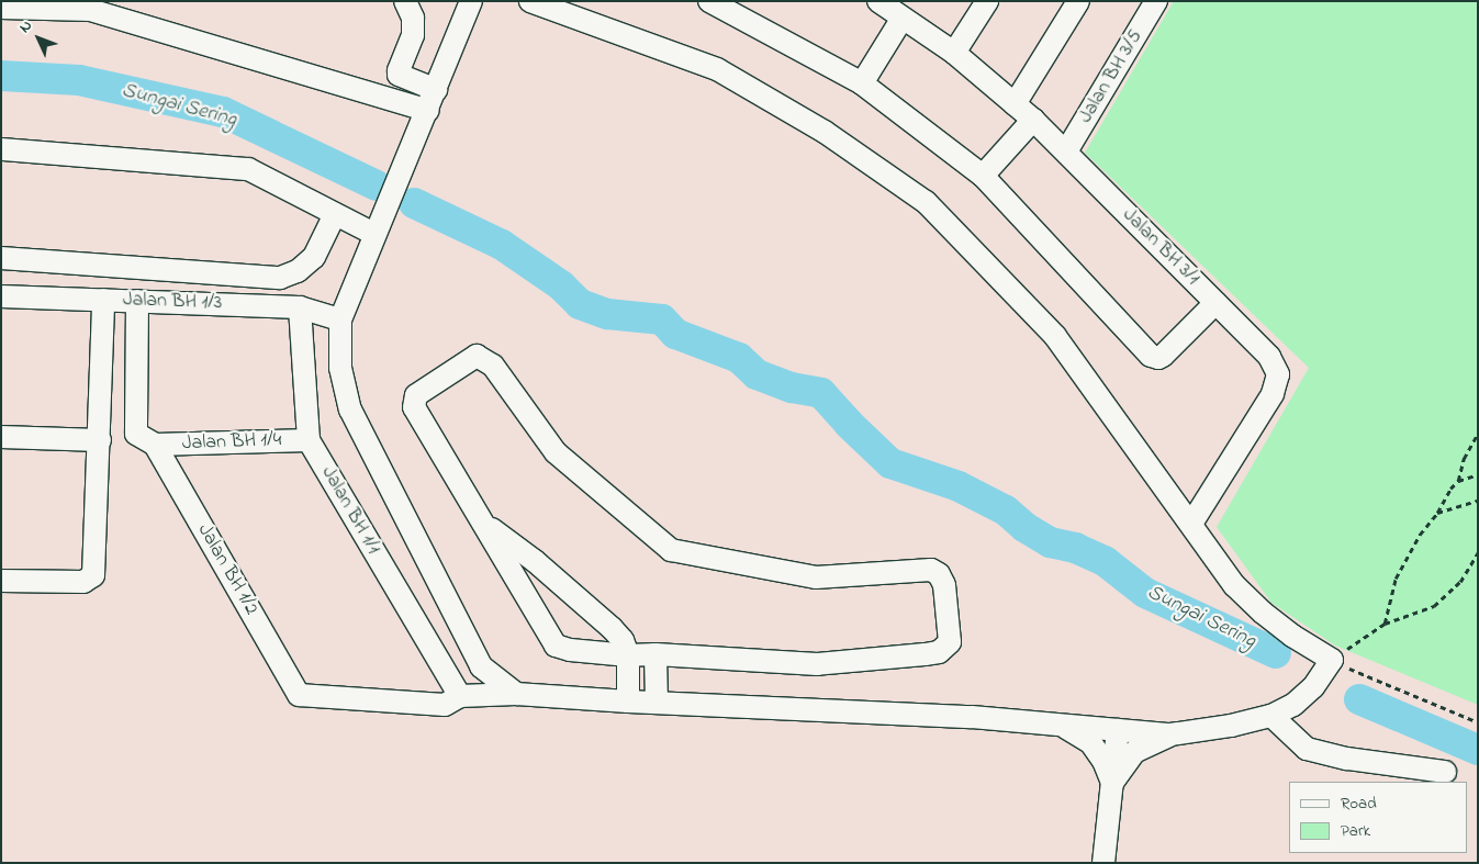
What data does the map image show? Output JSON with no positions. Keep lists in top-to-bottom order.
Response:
{
  "streets": {
    "street": [
      "Jalan BH 3/5",
      "Jalan BH 3/1",
      "Jalan BH 1/3",
      "Jalan BH 1/4",
      "Jalan BH 1/1",
      "Jalan BH 1/2"
    ]
  },
  "crossings": [
    ["Jalan BH 3/5", "Jalan BH 3/1"],
    ["Jalan BH 1/3", "Jalan BH 1/1"],
    ["Jalan BH 1/3", "Jalan BH 1/2"],
    ["Jalan BH 1/4", "Jalan BH 1/1"],
    ["Jalan BH 1/4", "Jalan BH 1/2"],
    ["Jalan BH 1/1", "Jalan BH 1/2"]
  ],
  "water": ["Sungai Sering"],
  "legend": ["Road", "Park"],
  "north": "top left"
}
